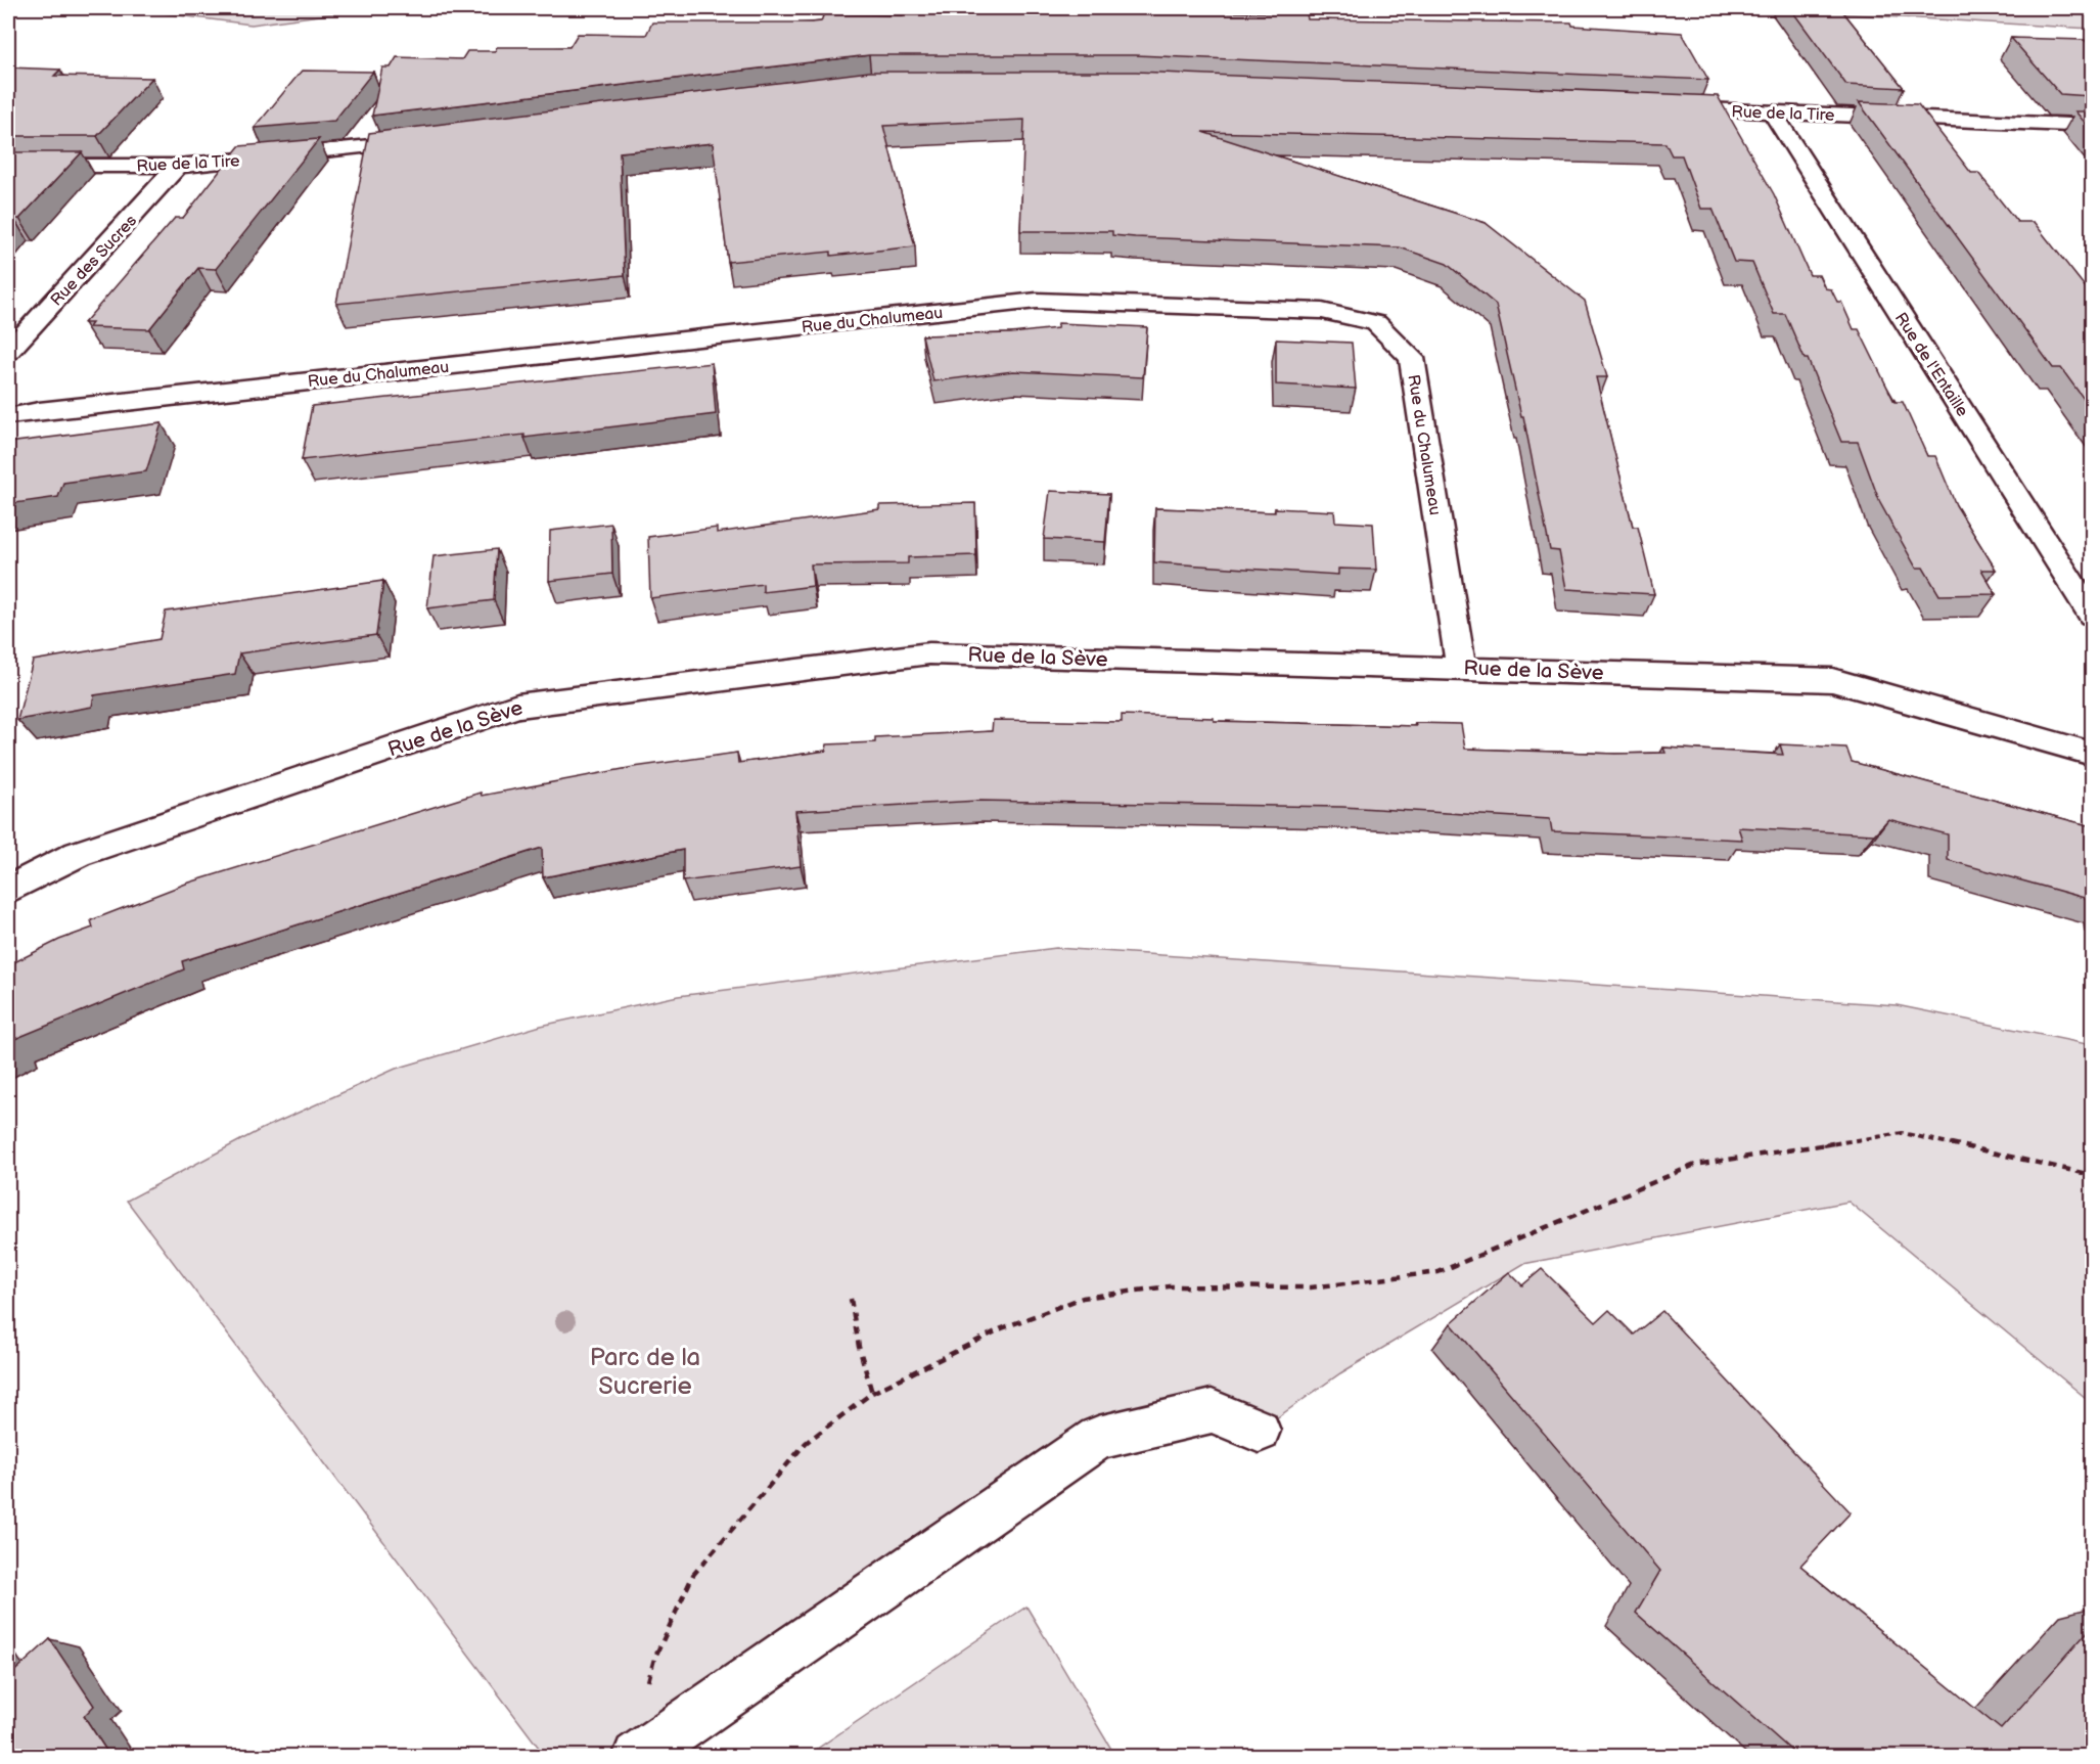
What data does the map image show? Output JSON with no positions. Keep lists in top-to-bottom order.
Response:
{
  "streets": {
    "street": [
      "Rue de la Tire",
      "Rue des Sucres",
      "Rue du Chalumeau",
      "Rue de l'Entaille",
      "Rue de la Sève"
    ]
  },
  "crossings": [
    ["Rue de la Tire", "Rue des Sucres"],
    ["Rue de la Tire", "Rue de l'Entaille"],
    ["Rue du Chalumeau", "Rue de la Sève"]
  ],
  "parks": ["Parc de la Sucrerie"]
}
